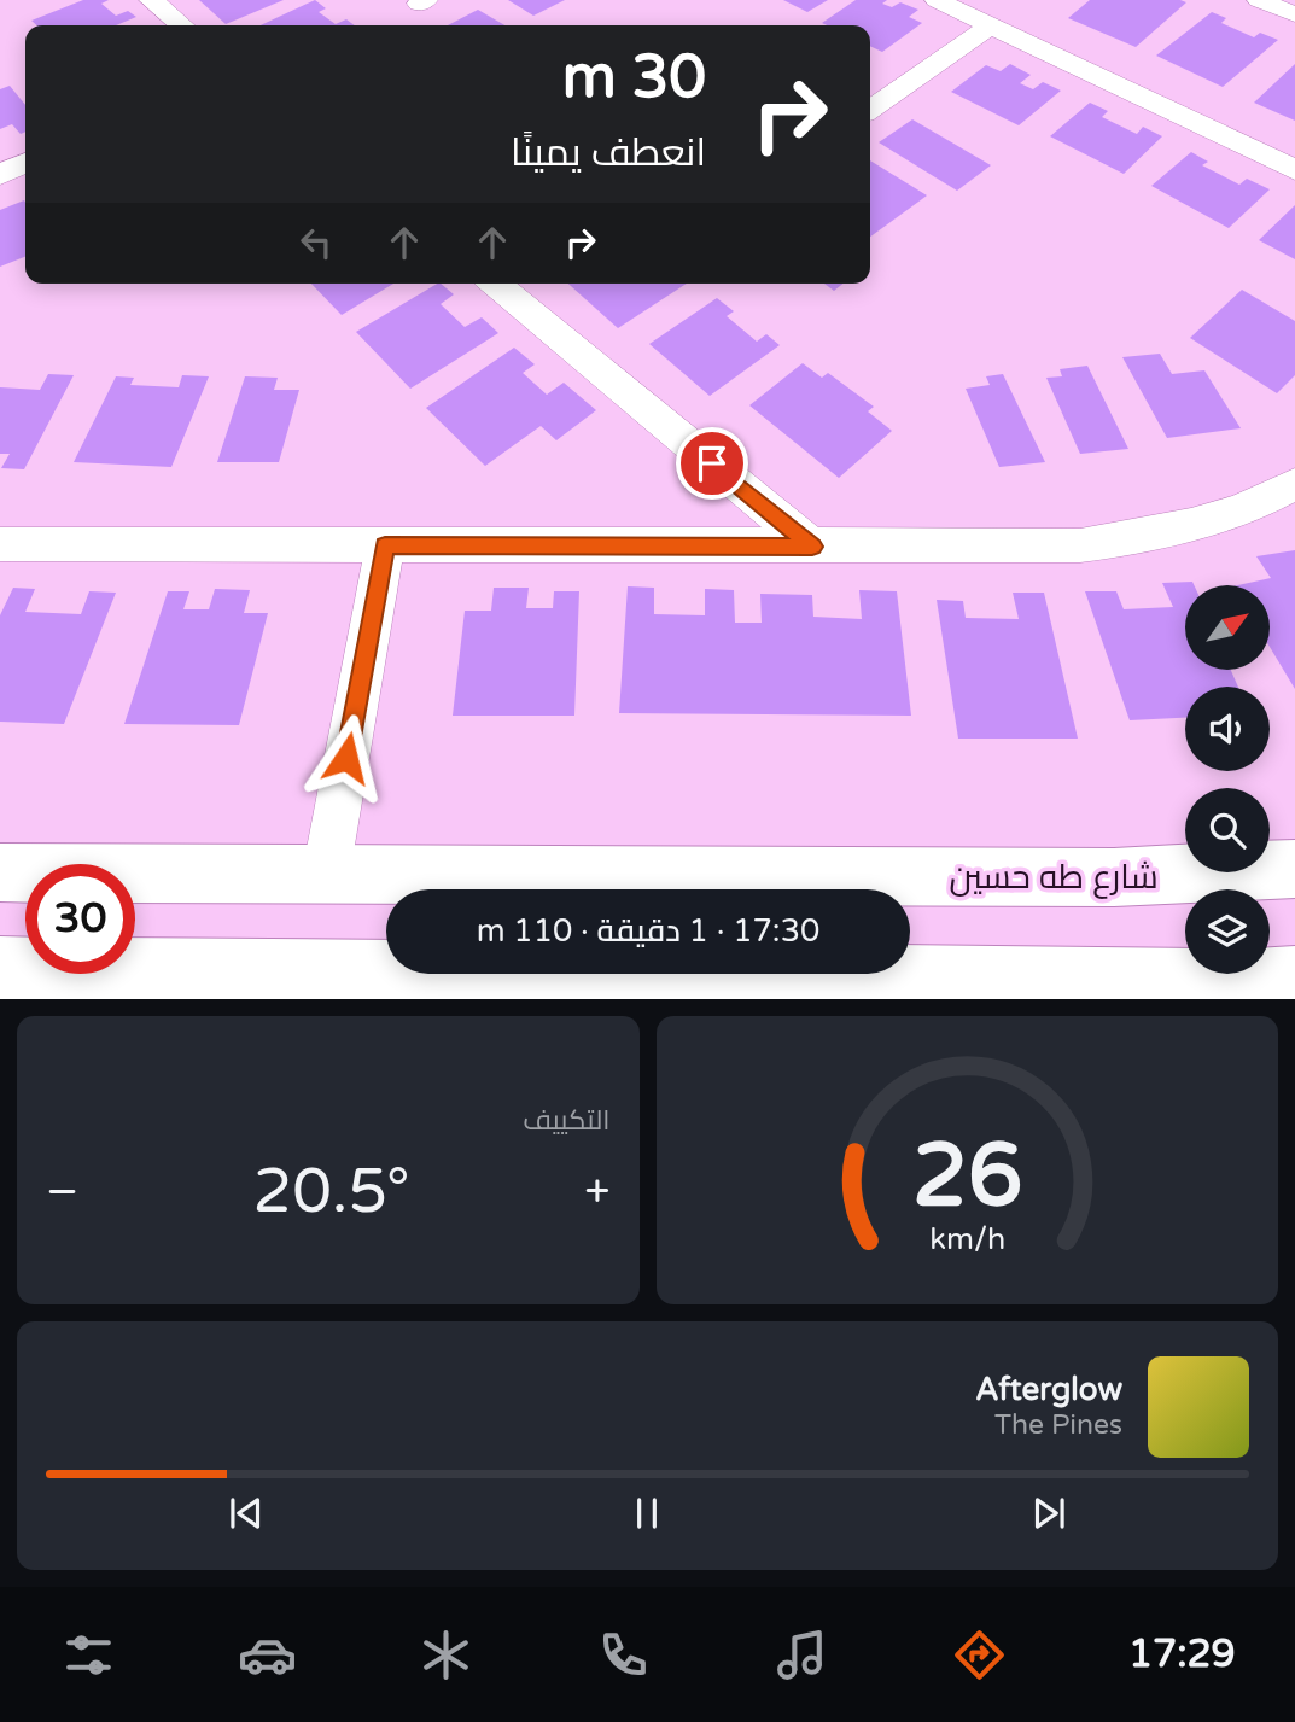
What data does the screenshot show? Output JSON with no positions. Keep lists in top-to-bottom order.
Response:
{
  "streets": {
    "street": ["شارع طه حسين"]
  },
  "north": "top right",
  "page": {
    "turn": ["30 m", "انعطف يمينًا"],
    "limit": "30",
    "trip": "17:30 · 1 دقيقة · 110 m",
    "tile": "التكييف",
    "heat": ["−", "20.5°", "+"],
    "song": ["Afterglow", "The Pines"],
    "tabs": "17:29",
    "gauge": ["26", "km/h"]
  }
}
